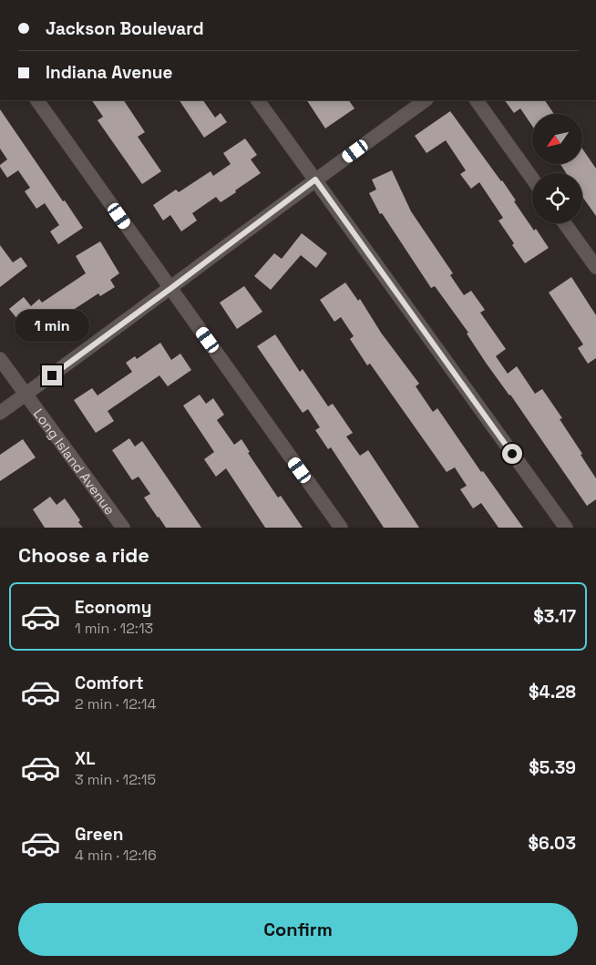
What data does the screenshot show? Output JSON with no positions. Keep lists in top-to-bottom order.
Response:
{
  "streets": {
    "street": ["Long Island Avenue"]
  },
  "north": "bottom left",
  "page": {
    "banner": ["Jackson Boulevard", "Indiana Avenue"],
    "bubble": "1 min",
    "heading": "Choose a ride",
    "list": [
      {
        "name": "Economy",
        "note": "1 min · 12:13",
        "value": "$3.17"
      },
      {
        "name": "Comfort",
        "note": "2 min · 12:14",
        "value": "$4.28"
      },
      {
        "name": "XL",
        "note": "3 min · 12:15",
        "value": "$5.39"
      },
      {
        "name": "Green",
        "note": "4 min · 12:16",
        "value": "$6.03"
      }
    ],
    "buttons": "Confirm"
  }
}
